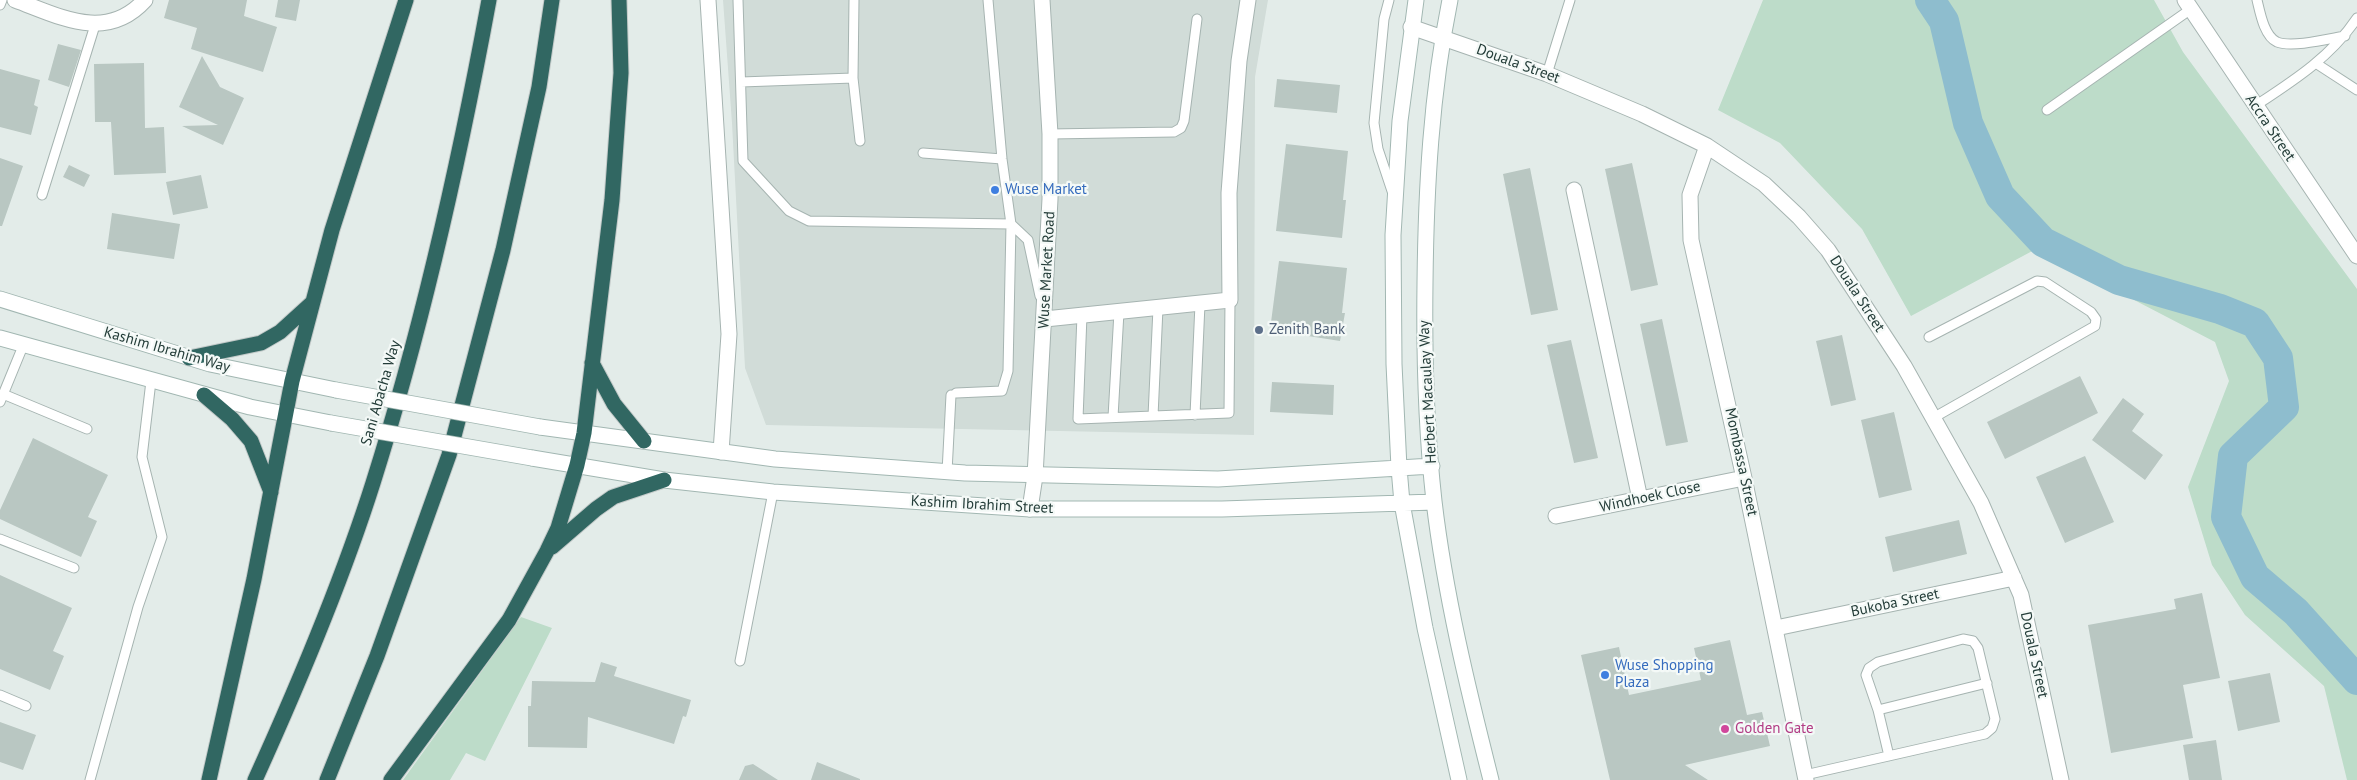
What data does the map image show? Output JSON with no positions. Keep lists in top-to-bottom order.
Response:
{
  "streets": {
    "highway": ["Sani Abacha Way"],
    "main road": [
      "Douala Street",
      "Accra Street",
      "Wuse Market Road",
      "Kashim Ibrahim Way",
      "Herbert Macaulay Way",
      "Mombassa Street",
      "Windhoek Close",
      "Kashim Ibrahim Street",
      "Bukoba Street"
    ]
  },
  "crossings": [
    ["Douala Street", "Herbert Macaulay Way"],
    ["Douala Street", "Mombassa Street"],
    ["Douala Street", "Bukoba Street"],
    ["Wuse Market Road", "Kashim Ibrahim Street"],
    ["Kashim Ibrahim Way", "Kashim Ibrahim Street"],
    ["Herbert Macaulay Way", "Kashim Ibrahim Street"],
    ["Mombassa Street", "Windhoek Close"],
    ["Mombassa Street", "Bukoba Street"]
  ],
  "places": [
    "Wuse Market",
    "Zenith Bank",
    "Wuse Shopping Plaza",
    "Golden Gate"
  ]
}
